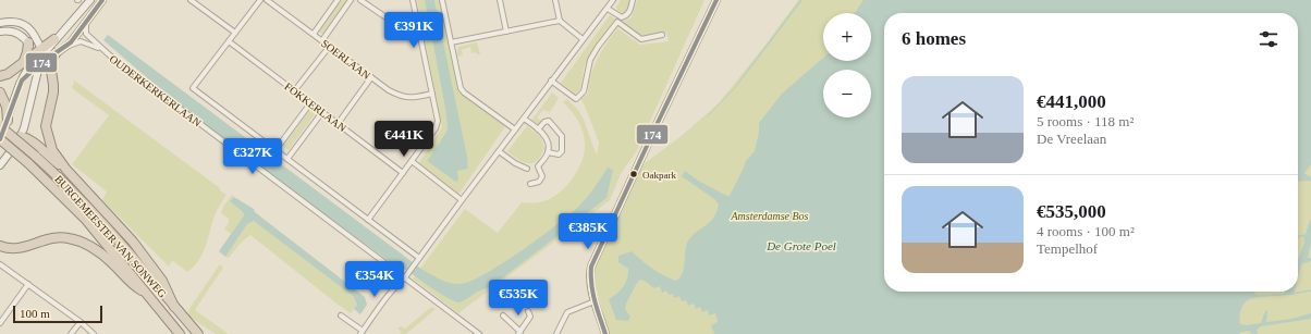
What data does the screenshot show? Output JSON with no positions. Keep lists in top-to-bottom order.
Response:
{
  "streets": {
    "highway": ["BURGEMEESTER VAN SONWEG"],
    "street": ["SOERLAAN", "OUDERKERKERLAAN", "FOKKERLAAN"]
  },
  "water": ["De Grote Poel"],
  "parks": ["Amsterdamse Bos"],
  "places": ["Oakpark"],
  "lines": ["transit line 174"],
  "scale_bar": "100 m",
  "page": {
    "price": [
      "€391K",
      "€441K",
      "€327K",
      "€385K",
      "€354K",
      "€535K"
    ],
    "map_buttons": ["+", "−"],
    "heading": "6 homes",
    "list": [
      {
        "name": "€441,000",
        "note": "5 rooms · 118 m² · De Vreelaan"
      },
      {
        "name": "€535,000",
        "note": "4 rooms · 100 m² · Tempelhof"
      }
    ],
    "scale": "100 m"
  }
}
